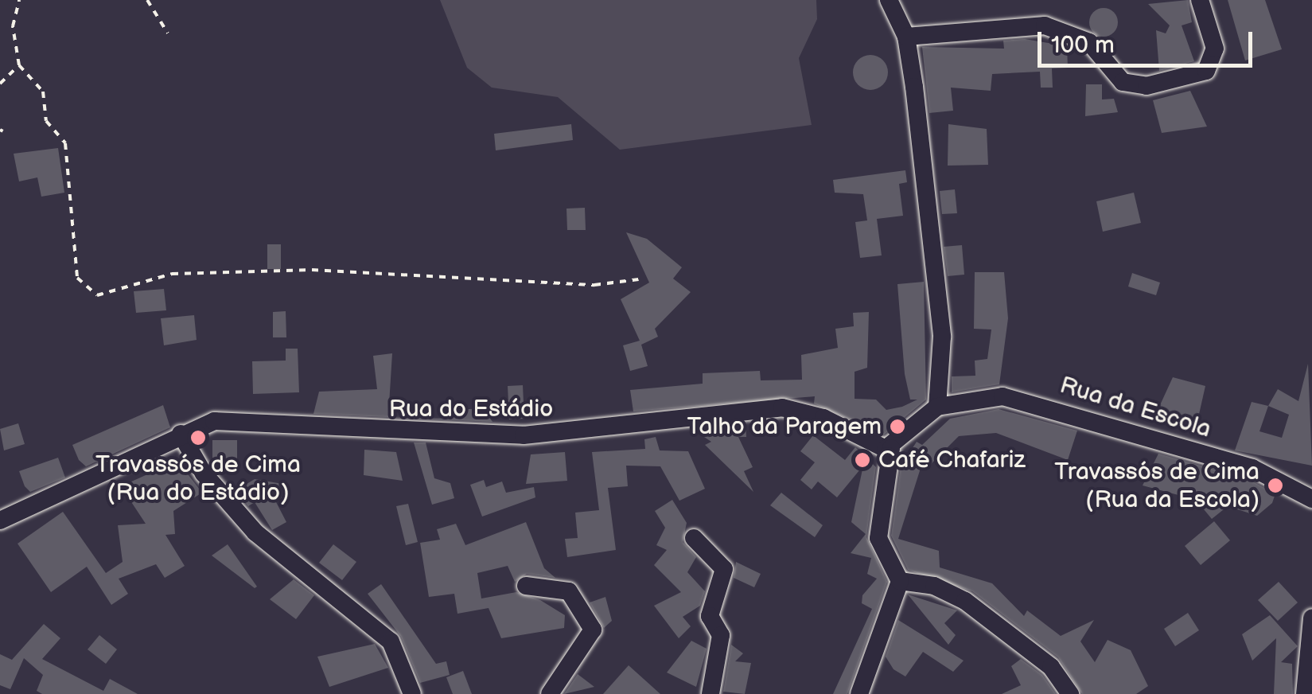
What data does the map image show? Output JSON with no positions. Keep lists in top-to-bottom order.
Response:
{
  "streets": {
    "street": ["Rua da Escola", "Rua do Estádio"]
  },
  "places": [
    "Talho da Paragem",
    "Travassós de Cima (Rua do Estádio)",
    "Café Chafariz",
    "Travassós de Cima (Rua da Escola)"
  ],
  "scale_bar": "100 m"
}
